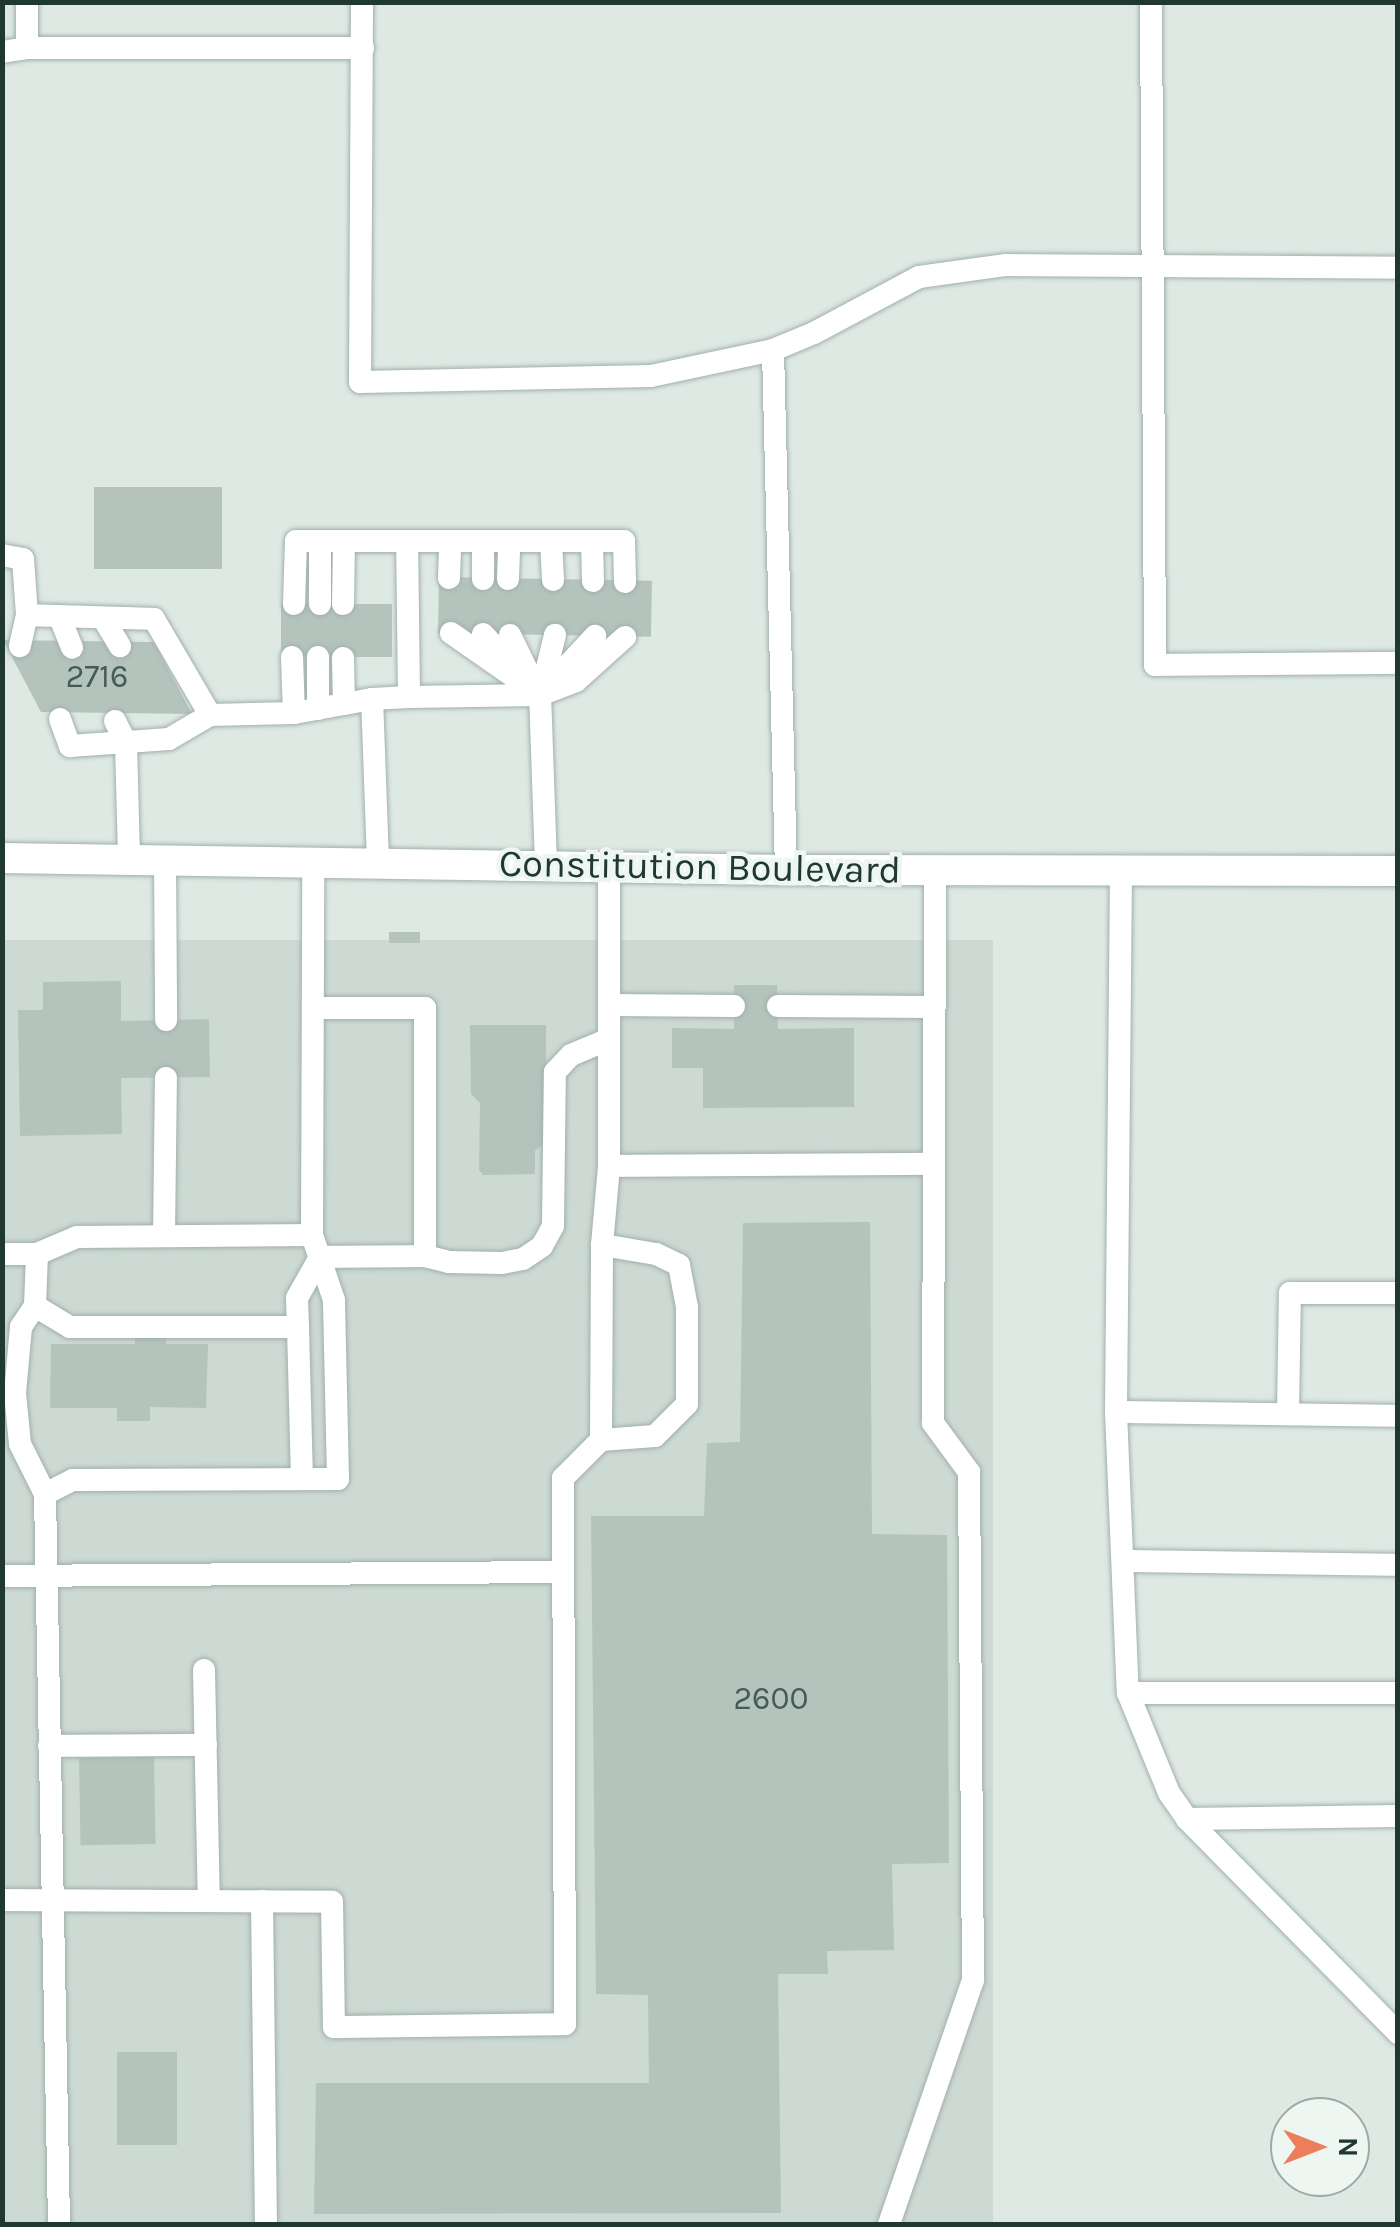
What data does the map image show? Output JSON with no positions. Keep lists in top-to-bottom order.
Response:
{
  "streets": {
    "main road": ["Constitution Boulevard"]
  },
  "house_numbers": ["2716", "2600"],
  "north": "right"
}
